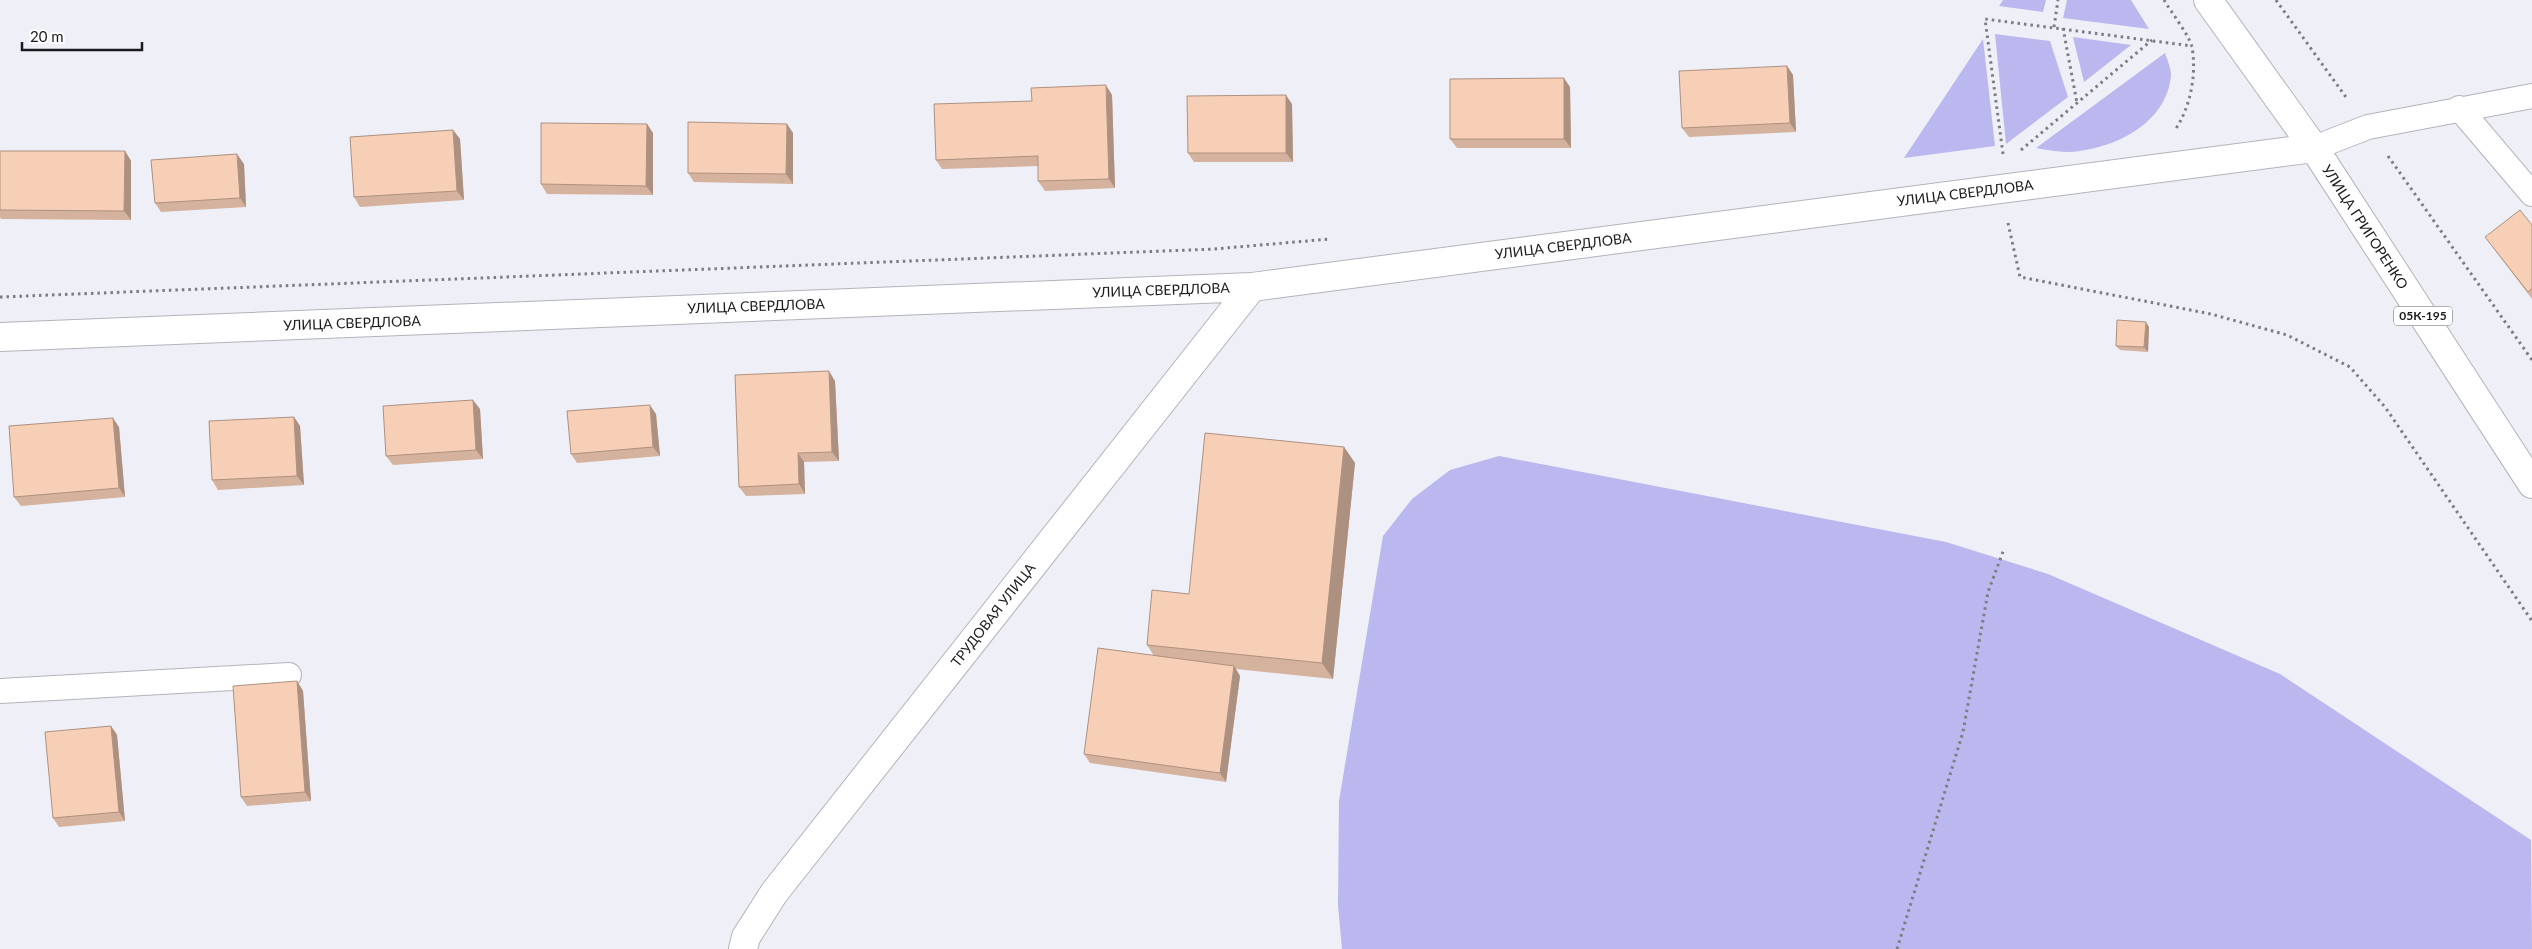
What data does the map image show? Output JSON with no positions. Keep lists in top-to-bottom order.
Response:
{
  "streets": {
    "street": [
      "УЛИЦА СВЕРДЛОВА",
      "УЛИЦА ГРИГОРЕНКО",
      "05К-195",
      "ТРУДОВАЯ УЛИЦА"
    ]
  },
  "crossings": [
    ["УЛИЦА СВЕРДЛОВА", "УЛИЦА ГРИГОРЕНКО"],
    ["УЛИЦА СВЕРДЛОВА", "ТРУДОВАЯ УЛИЦА"]
  ],
  "scale_bar": "20 m"
}
